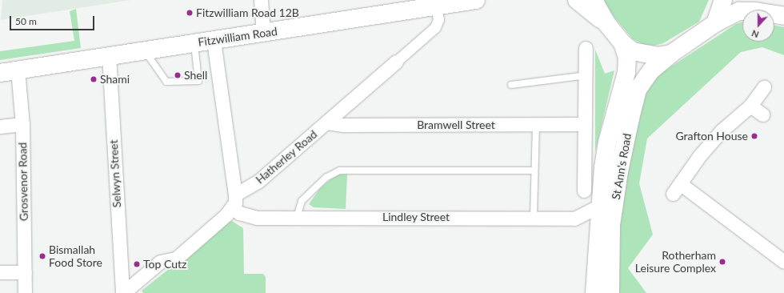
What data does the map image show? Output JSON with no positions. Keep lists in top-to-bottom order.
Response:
{
  "streets": {
    "main road": ["Fitzwilliam Road", "St Ann's Road"],
    "street": [
      "Bramwell Street",
      "Hatherley Road",
      "Selwyn Street",
      "Grosvenor Road",
      "Lindley Street"
    ]
  },
  "crossings": [
    ["Fitzwilliam Road", "Hatherley Road"],
    ["Fitzwilliam Road", "Selwyn Street"],
    ["Fitzwilliam Road", "Grosvenor Road"],
    ["Bramwell Street", "Hatherley Road"],
    ["Hatherley Road", "Selwyn Street"],
    ["Hatherley Road", "Lindley Street"],
    ["St Ann's Road", "Lindley Street"]
  ],
  "places": [
    "Fitzwilliam Road 12B",
    "Shell",
    "Shami",
    "Grafton House",
    "Bismallah Food Store",
    "Rotherham Leisure Complex",
    "Top Cutz"
  ],
  "scale_bar": "50 m",
  "north": "bottom"
}
